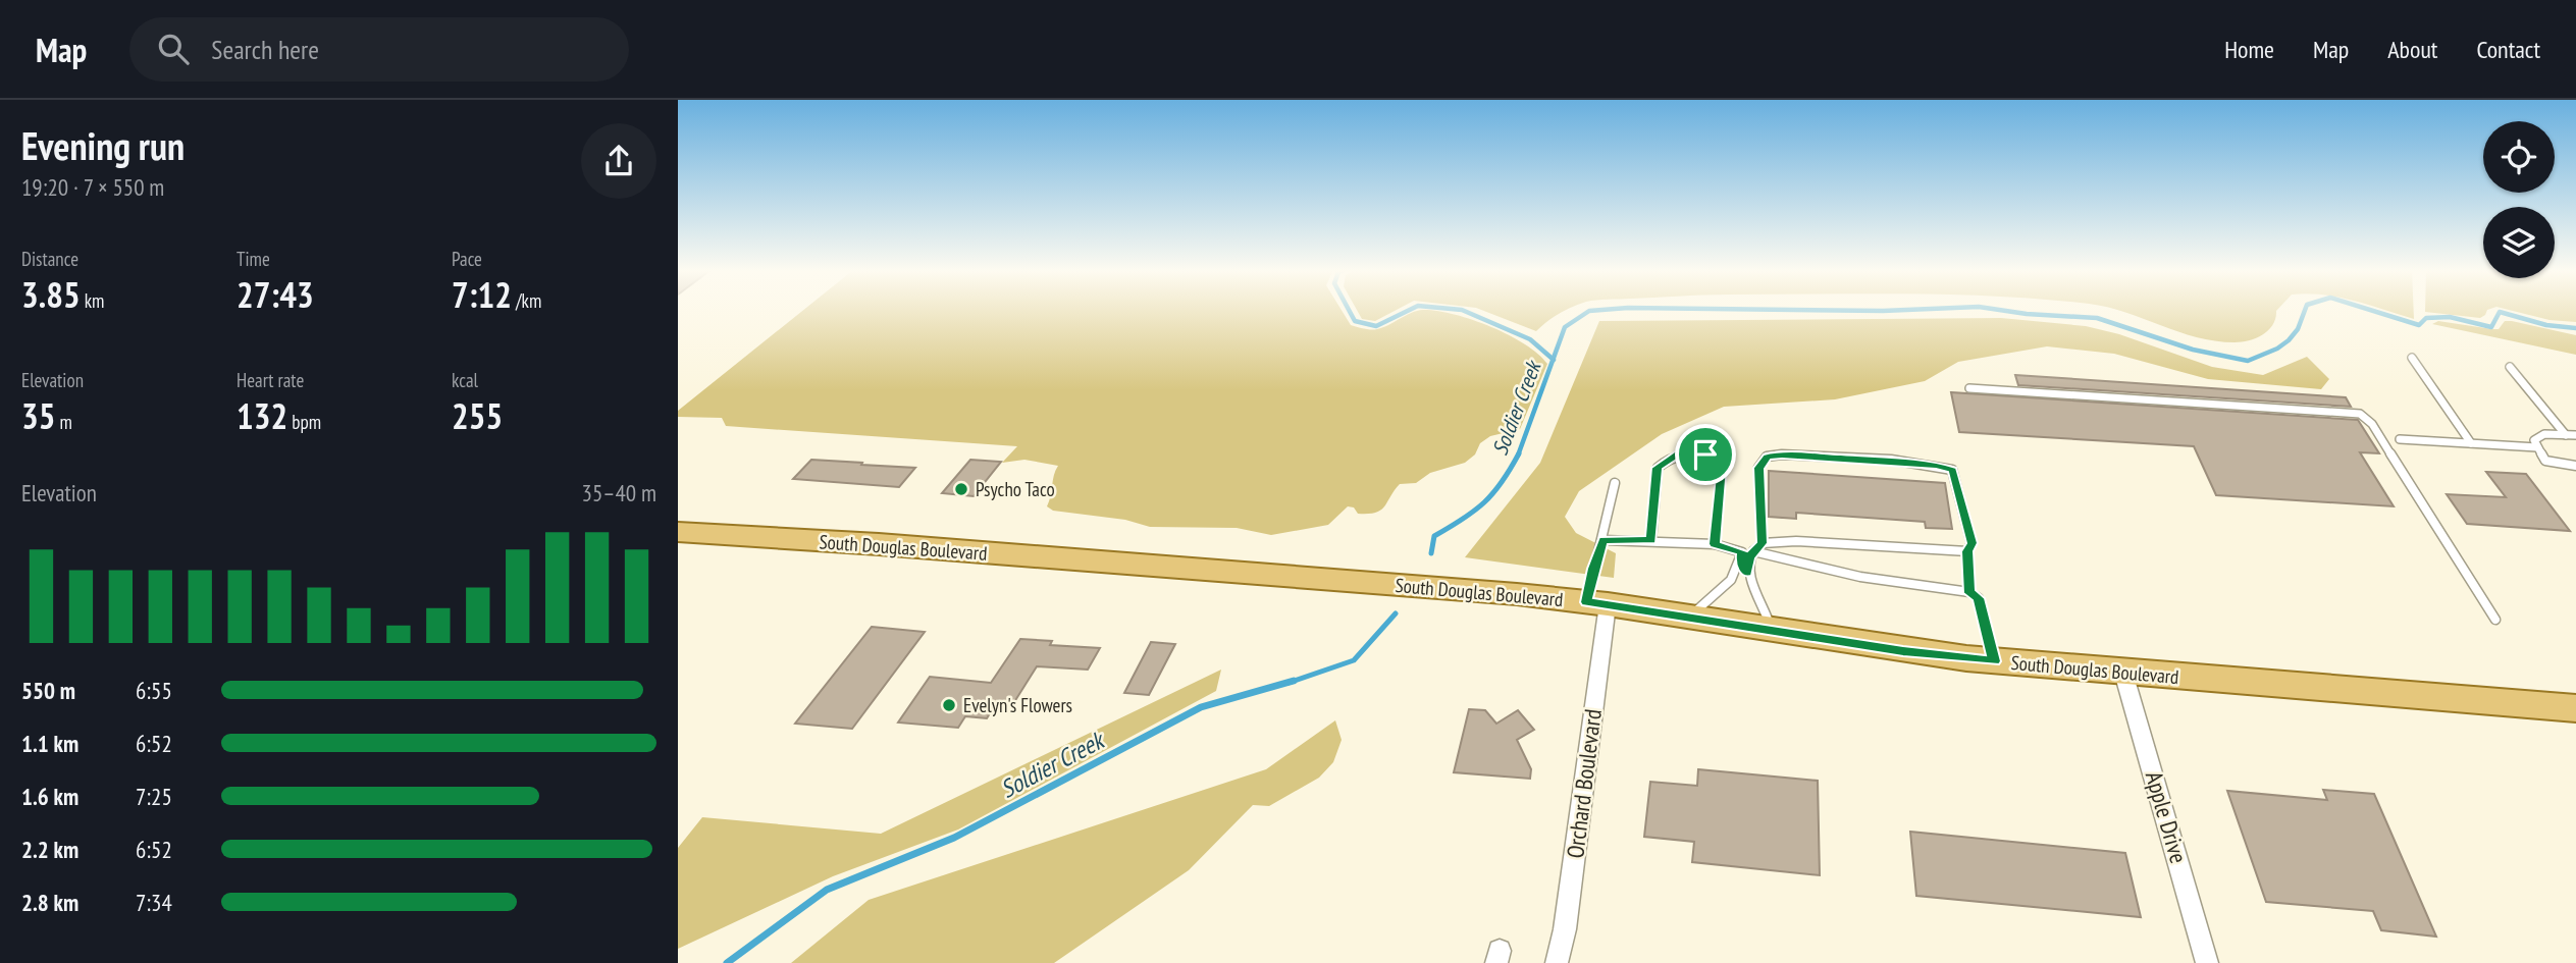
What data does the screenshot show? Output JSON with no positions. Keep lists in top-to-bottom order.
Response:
{
  "streets": {
    "main road": ["South Douglas Boulevard"],
    "street": ["Orchard Boulevard", "Apple Drive"]
  },
  "crossings": [
    ["South Douglas Boulevard", "Orchard Boulevard"],
    ["South Douglas Boulevard", "Apple Drive"]
  ],
  "water": ["Soldier Creek"],
  "places": ["Psycho Taco", "Evelyn's Flowers"],
  "page": {
    "header": "Map",
    "search": "Search here",
    "nav": [
      "Home",
      "Map",
      "About",
      "Contact"
    ],
    "heading": ["Evening run", "19:20 · 7 × 550 m"],
    "stats": [
      ["Distance", "3.85 km"],
      ["Time", "27:43"],
      ["Pace", "7:12 /km"],
      ["Elevation", "35 m"],
      ["Heart rate", "132 bpm"],
      ["kcal", "255"]
    ],
    "chart": ["Elevation", "35–40 m"],
    "list": [
      {
        "name": "550 m",
        "note": "6:55"
      },
      {
        "name": "1.1 km",
        "note": "6:52"
      },
      {
        "name": "1.6 km",
        "note": "7:25"
      },
      {
        "name": "2.2 km",
        "note": "6:52"
      },
      {
        "name": "2.8 km",
        "note": "7:34"
      }
    ]
  }
}
